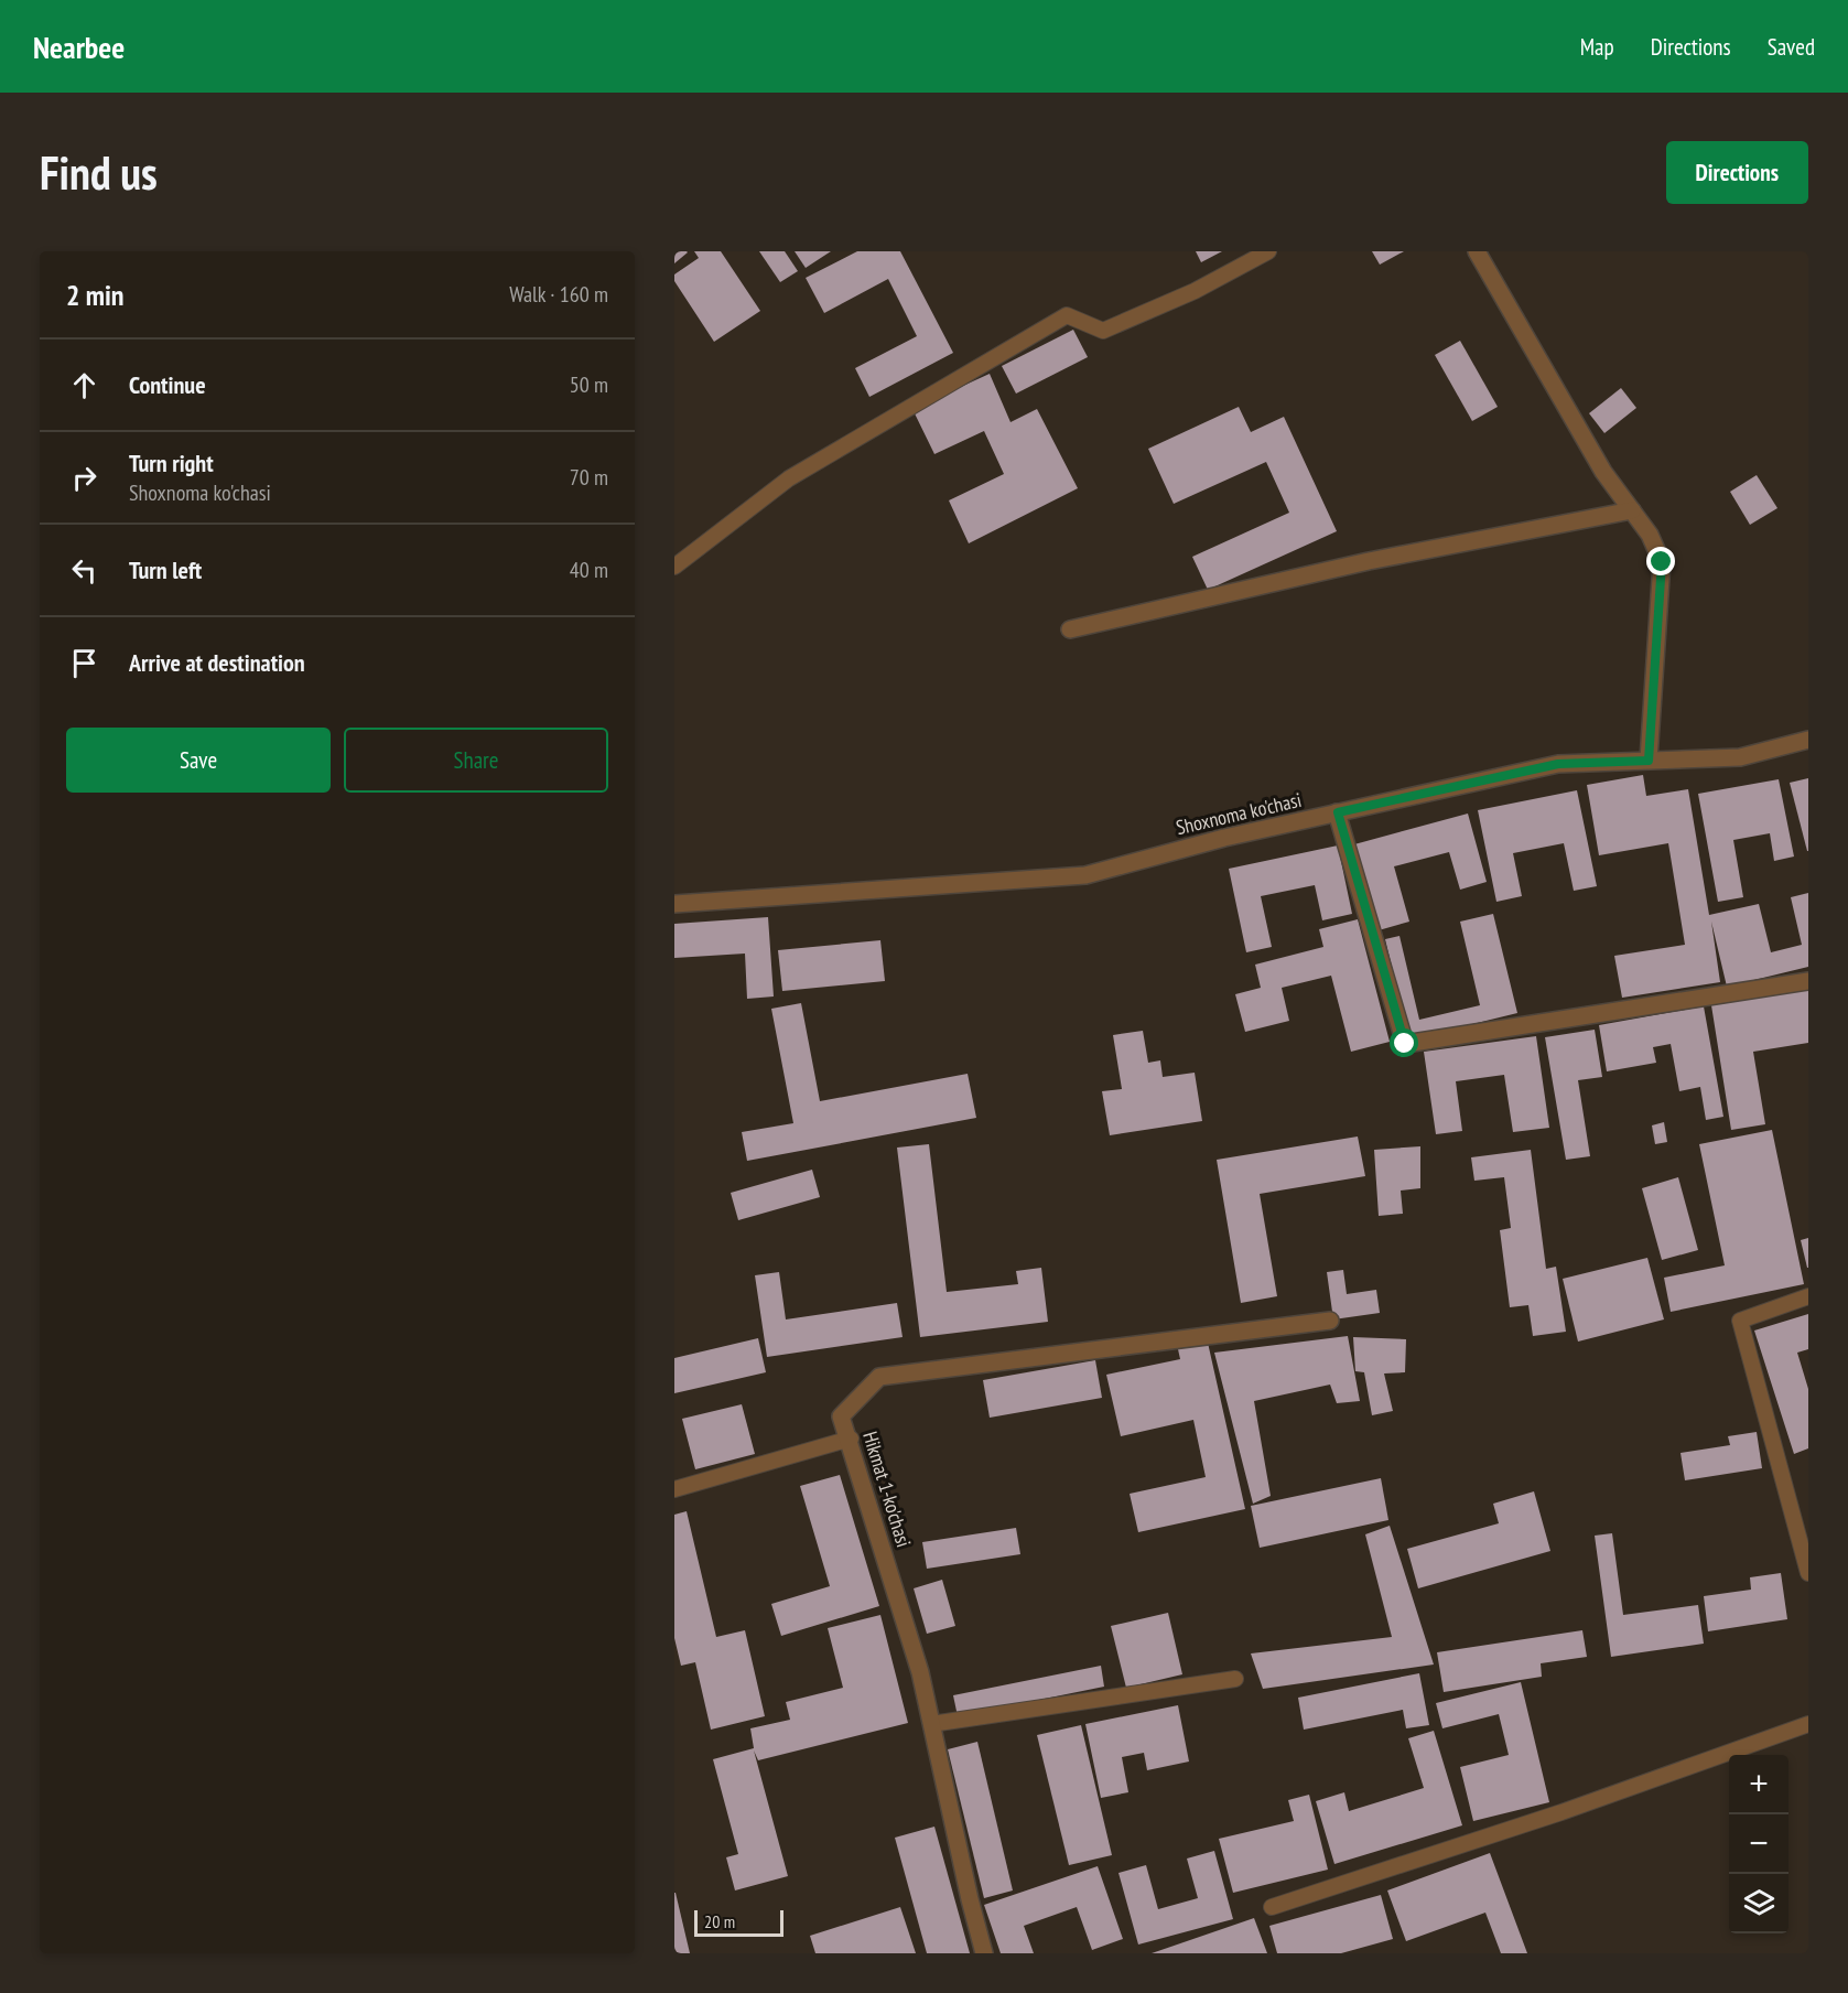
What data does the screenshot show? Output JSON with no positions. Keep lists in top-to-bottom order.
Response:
{
  "streets": {
    "street": ["Shoxnoma ko'chasi", "Hikmat 1-ko'chasi"]
  },
  "scale_bar": "20 m",
  "page": {
    "header": "Nearbee",
    "nav": ["Map", "Directions", "Saved"],
    "buttons": [
      "Directions",
      ["Save", "Share"]
    ],
    "title": "Find us",
    "heading": ["2 min", "Walk · 160 m"],
    "list": [
      ["Continue", "50 m"],
      ["Turn right", "Shoxnoma ko'chasi", "70 m"],
      ["Turn left", "40 m"],
      "Arrive at destination"
    ],
    "map_buttons": ["+", "−"],
    "scale": "20 m"
  }
}
